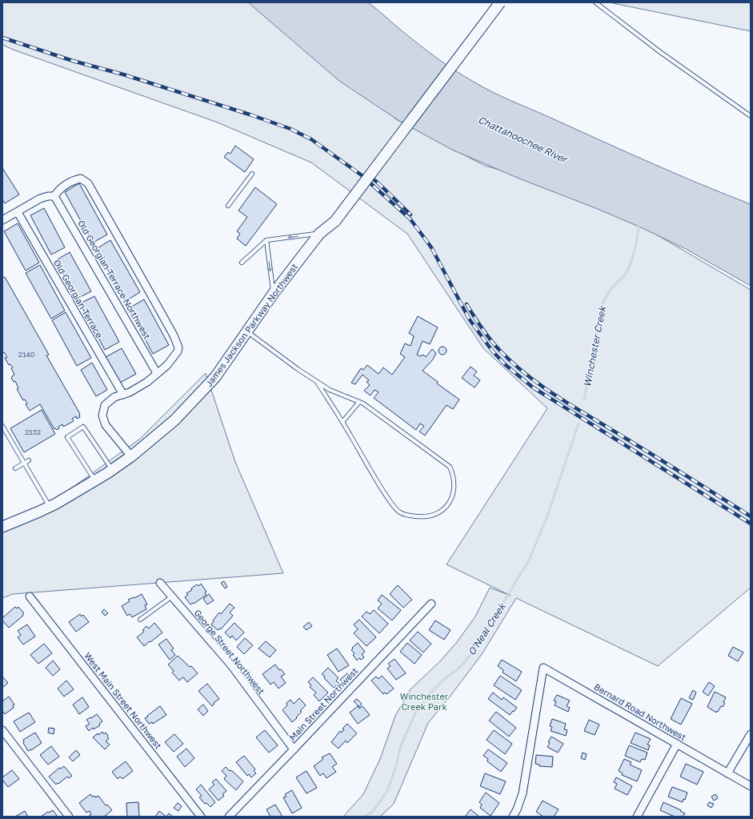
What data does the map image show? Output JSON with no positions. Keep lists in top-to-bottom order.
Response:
{
  "streets": {
    "main road": ["James Jackson Parkway Northwest"],
    "street": [
      "Old Georgian Terrace Northwest",
      "Old Georgian Terrace",
      "George Street Northwest",
      "West Main Street Northwest",
      "Main Street Northwest",
      "Bernard Road Northwest"
    ]
  },
  "crossings": [
    ["George Street Northwest", "Main Street Northwest"]
  ],
  "water": ["Chattahoochee River", "Winchester Creek", "O'Neal Creek"],
  "parks": ["Winchester Creek Park"],
  "house_numbers": ["2140", "2132"]
}
